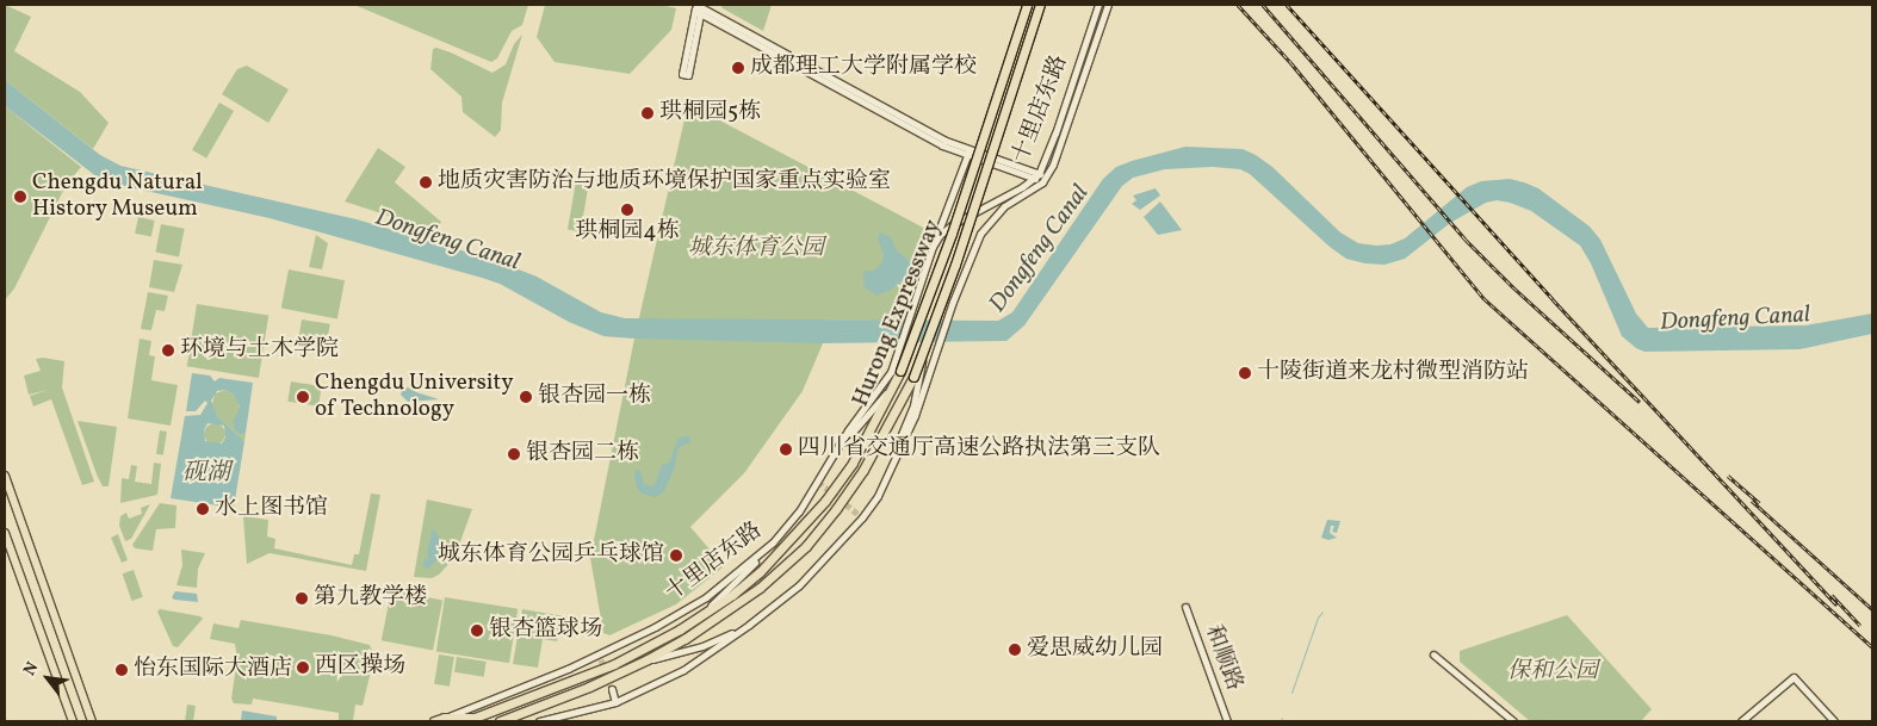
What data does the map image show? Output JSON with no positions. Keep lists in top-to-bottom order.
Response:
{
  "streets": {
    "highway": ["Hurong Expressway"],
    "street": ["十里店东路", "和顺路"]
  },
  "water": ["Dongfeng Canal", "砚湖"],
  "parks": ["城东体育公园", "保和公园"],
  "places": [
    "成都理工大学附属学校",
    "珙桐园5栋",
    "地质灾害防治与地质环境保护国家重点实验室",
    "Chengdu Natural History Museum",
    "珙桐园4栋",
    "环境与土木学院",
    "十陵街道来龙村微型消防站",
    "Chengdu University of Technology",
    "银杏园一栋",
    "四川省交通厅高速公路执法第三支队",
    "银杏园二栋",
    "水上图书馆",
    "城东体育公园乒乓球馆",
    "第九教学楼",
    "银杏篮球场",
    "爱思威幼儿园",
    "西区操场",
    "怡东国际大酒店"
  ],
  "north": "top left"
}
